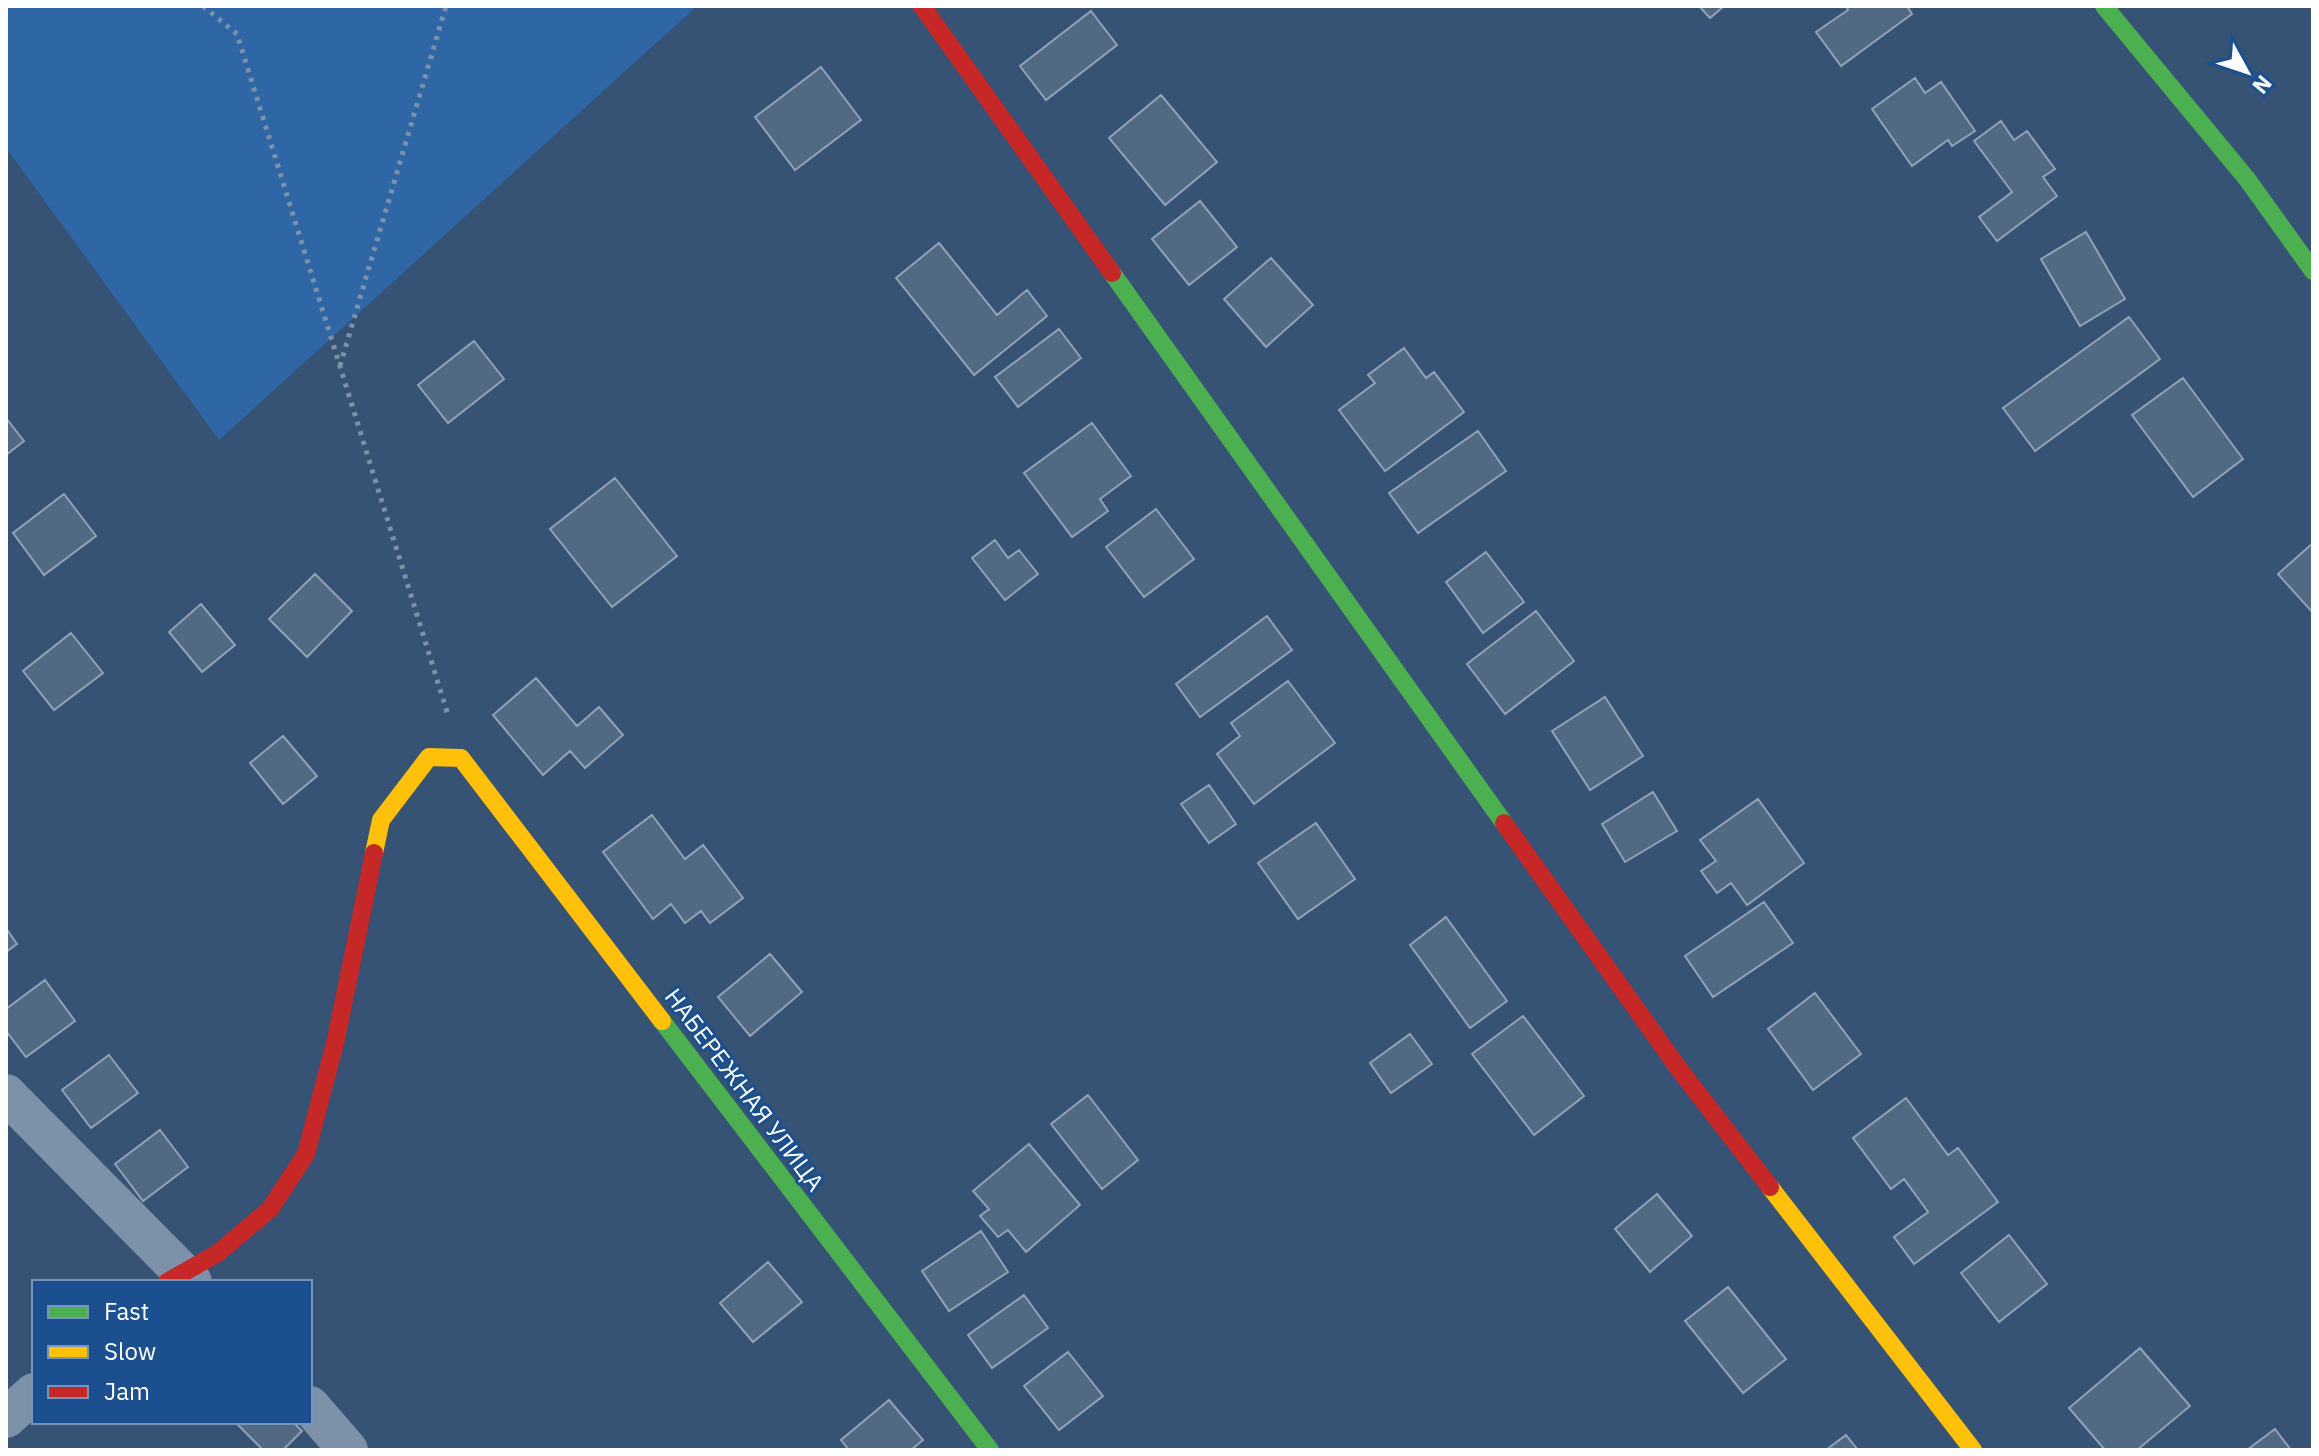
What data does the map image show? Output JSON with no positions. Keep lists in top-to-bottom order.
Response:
{
  "streets": {
    "street": ["НАБЕРЕЖНАЯ УЛИЦА"]
  },
  "legend": ["Fast", "Slow", "Jam"],
  "north": "bottom right"
}
